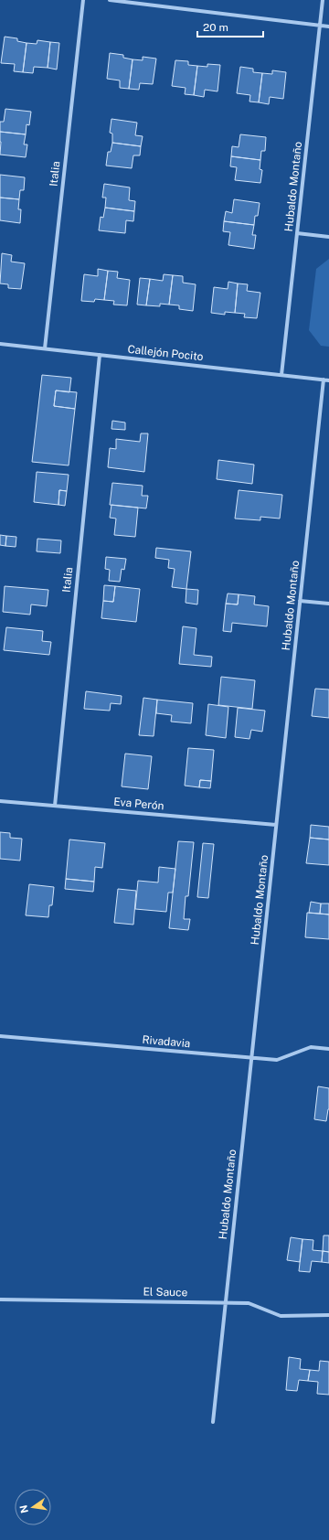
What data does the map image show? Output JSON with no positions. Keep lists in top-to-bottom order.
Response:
{
  "streets": {
    "street": [
      "Italia",
      "Hubaldo Montaño",
      "Callejón Pocito",
      "Eva Perón",
      "Rivadavia",
      "El Sauce"
    ]
  },
  "crossings": [
    ["Italia", "Callejón Pocito"],
    ["Italia", "Eva Perón"],
    ["Hubaldo Montaño", "Callejón Pocito"],
    ["Hubaldo Montaño", "Eva Perón"],
    ["Hubaldo Montaño", "Rivadavia"],
    ["Hubaldo Montaño", "El Sauce"]
  ],
  "scale_bar": "20 m",
  "north": "left"
}
